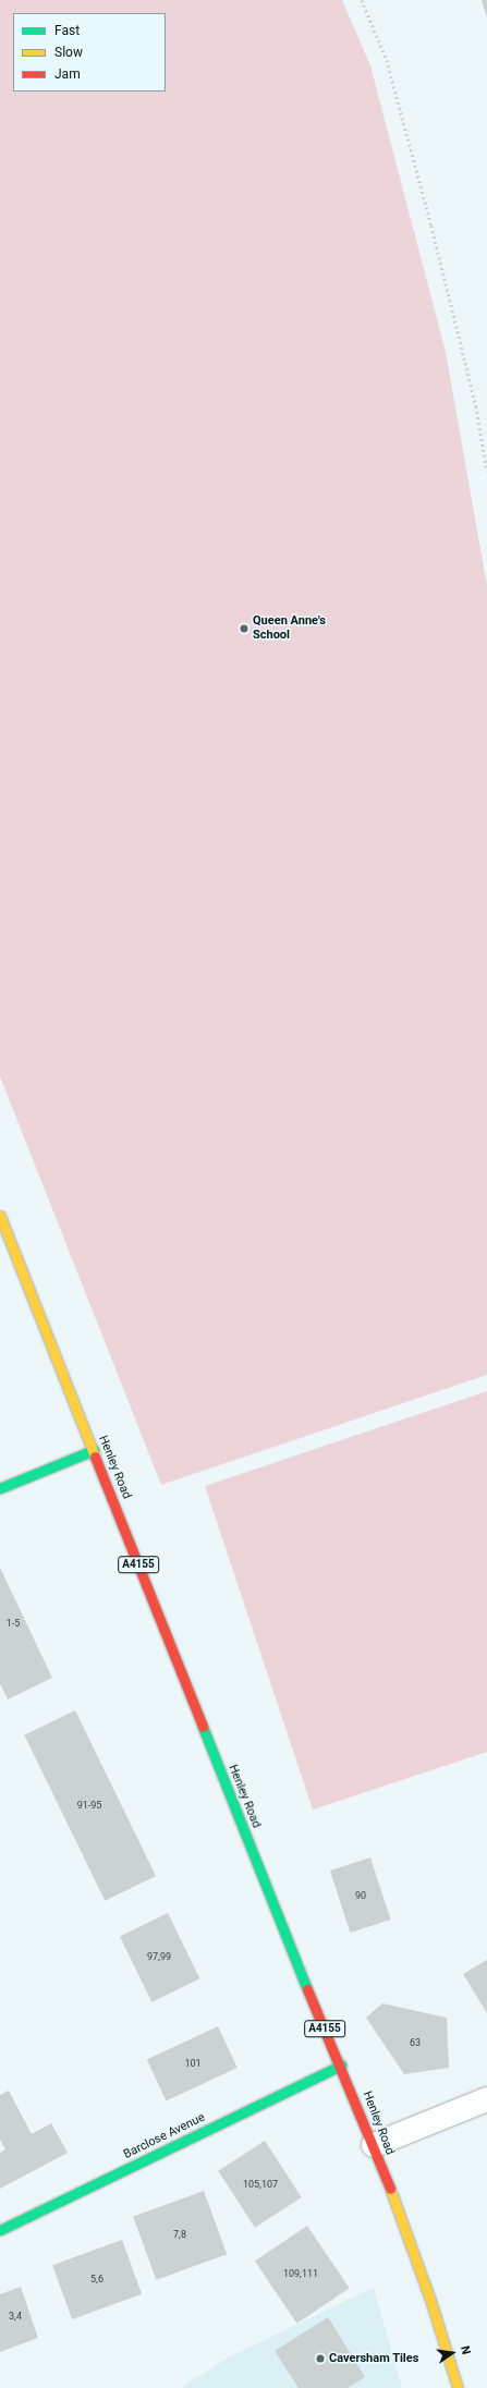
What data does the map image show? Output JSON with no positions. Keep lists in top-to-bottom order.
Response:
{
  "streets": {
    "main road": ["Henley Road", "A4155", "Barclose Avenue"]
  },
  "crossings": [
    ["Henley Road", "Barclose Avenue"]
  ],
  "places": ["Queen Anne's School", "Caversham Tiles"],
  "house_numbers": [
    "1-5",
    "91-95",
    "90",
    "97,99",
    "63",
    "101",
    "105,107",
    "7,8",
    "109,111",
    "5,6",
    "3,4"
  ],
  "legend": ["Fast", "Slow", "Jam"],
  "north": "right"
}
